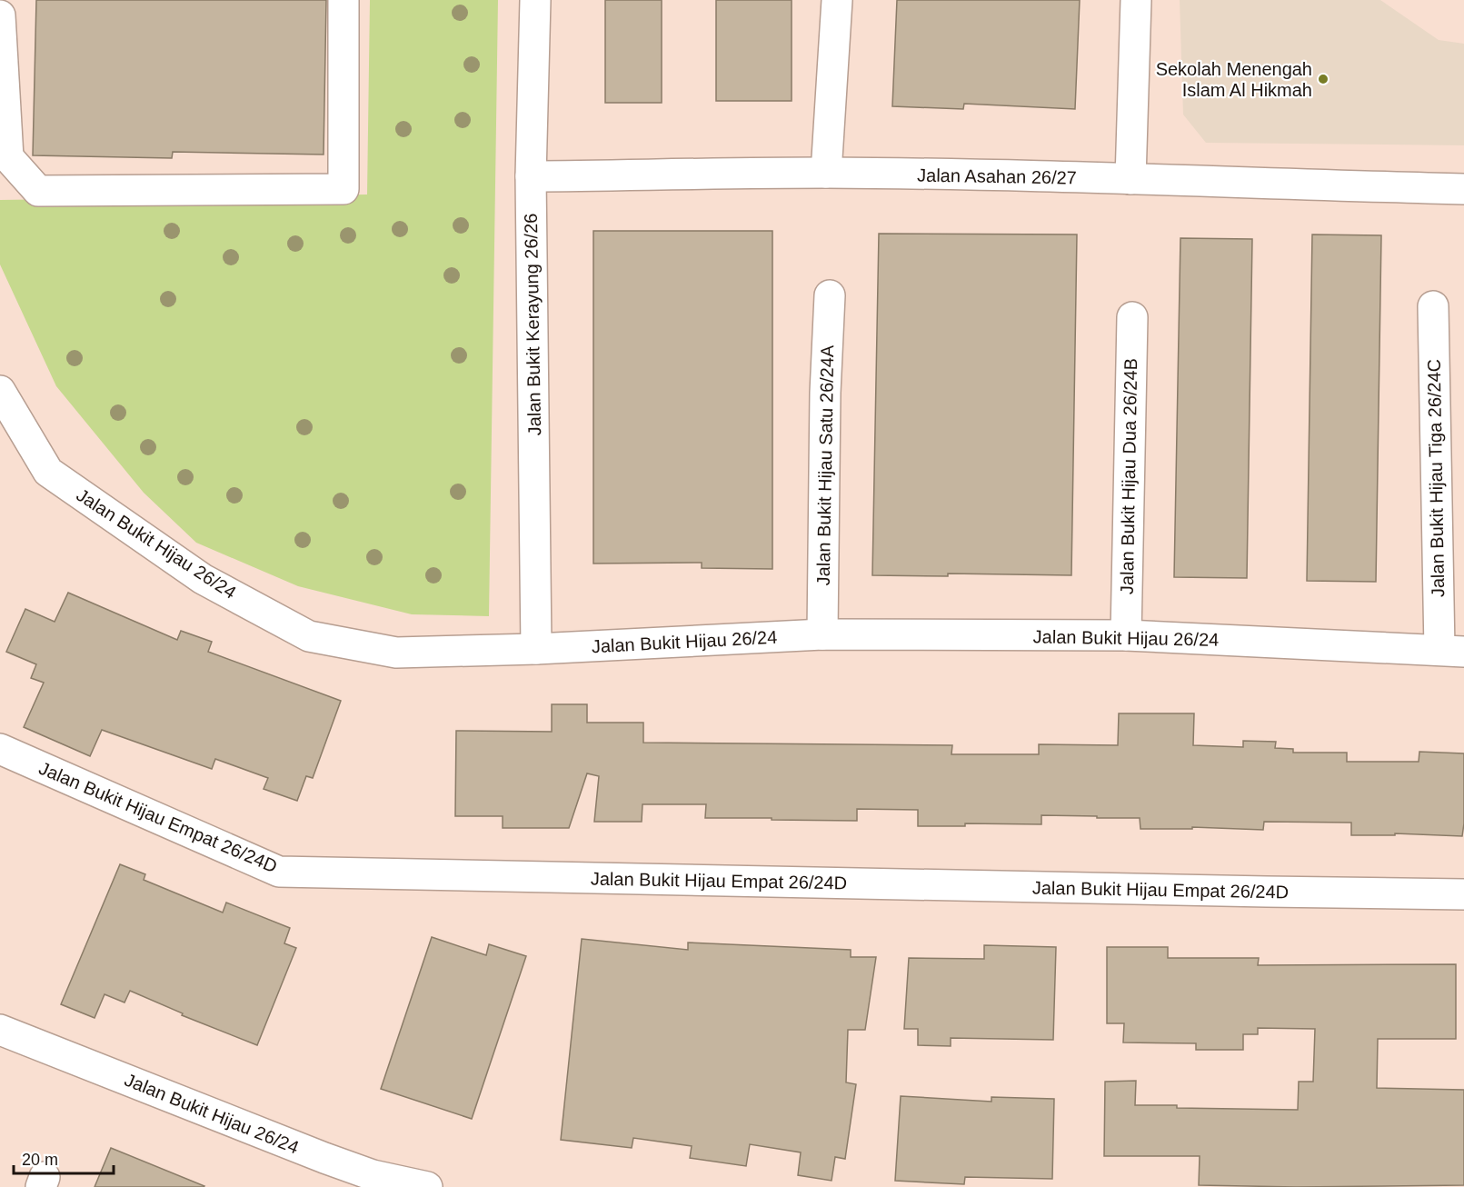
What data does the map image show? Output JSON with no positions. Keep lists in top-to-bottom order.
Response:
{
  "streets": {
    "street": [
      "Jalan Asahan 26/27",
      "Jalan Bukit Kerayung 26/26",
      "Jalan Bukit Hijau Satu 26/24A",
      "Jalan Bukit Hijau Dua 26/24B",
      "Jalan Bukit Hijau Tiga 26/24C",
      "Jalan Bukit Hijau 26/24",
      "Jalan Bukit Hijau Empat 26/24D"
    ]
  },
  "crossings": [
    ["Jalan Asahan 26/27", "Jalan Bukit Kerayung 26/26"],
    ["Jalan Bukit Kerayung 26/26", "Jalan Bukit Hijau 26/24"],
    ["Jalan Bukit Hijau Satu 26/24A", "Jalan Bukit Hijau 26/24"],
    ["Jalan Bukit Hijau Dua 26/24B", "Jalan Bukit Hijau 26/24"],
    ["Jalan Bukit Hijau Tiga 26/24C", "Jalan Bukit Hijau 26/24"]
  ],
  "places": ["Sekolah Menengah Islam Al Hikmah"],
  "scale_bar": "20 m"
}
